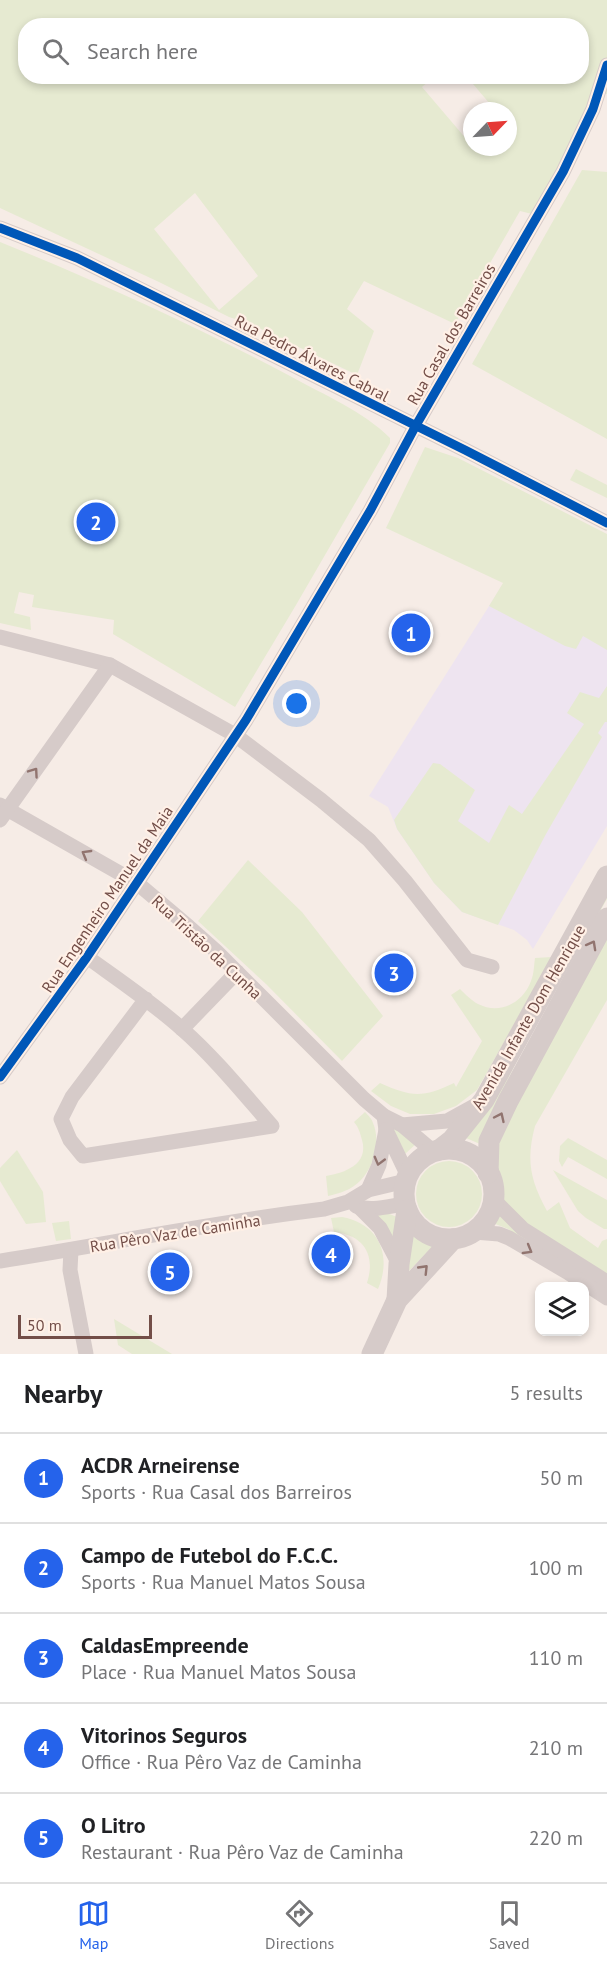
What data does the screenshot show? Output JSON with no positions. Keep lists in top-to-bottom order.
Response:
{
  "streets": {
    "main road": ["Avenida Infante Dom Henrique"],
    "street": [
      "Rua Casal dos Barreiros",
      "Rua Pedro Álvares Cabral",
      "Rua Engenheiro Manuel da Maia",
      "Rua Tristão da Cunha",
      "Rua Pêro Vaz de Caminha"
    ]
  },
  "crossings": [
    ["Rua Casal dos Barreiros", "Rua Pedro Álvares Cabral"],
    ["Rua Casal dos Barreiros", "Rua Engenheiro Manuel da Maia"],
    ["Rua Engenheiro Manuel da Maia", "Rua Tristão da Cunha"]
  ],
  "scale_bar": "50 m",
  "north": "top right",
  "page": {
    "search": "Search here",
    "pins": [
      "2",
      "1",
      "3",
      "4",
      "5"
    ],
    "scale": "50 m",
    "heading": ["Nearby", "5 results"],
    "list": [
      {
        "mark": "1",
        "name": "ACDR Arneirense",
        "note": "Sports · Rua Casal dos Barreiros",
        "value": "50 m"
      },
      {
        "mark": "2",
        "name": "Campo de Futebol do F.C.C.",
        "note": "Sports · Rua Manuel Matos Sousa",
        "value": "100 m"
      },
      {
        "mark": "3",
        "name": "CaldasEmpreende",
        "note": "Place · Rua Manuel Matos Sousa",
        "value": "110 m"
      },
      {
        "mark": "4",
        "name": "Vitorinos Seguros",
        "note": "Office · Rua Pêro Vaz de Caminha",
        "value": "210 m"
      },
      {
        "mark": "5",
        "name": "O Litro",
        "note": "Restaurant · Rua Pêro Vaz de Caminha",
        "value": "220 m"
      }
    ],
    "nav": ["Map", "Directions", "Saved"]
  }
}
